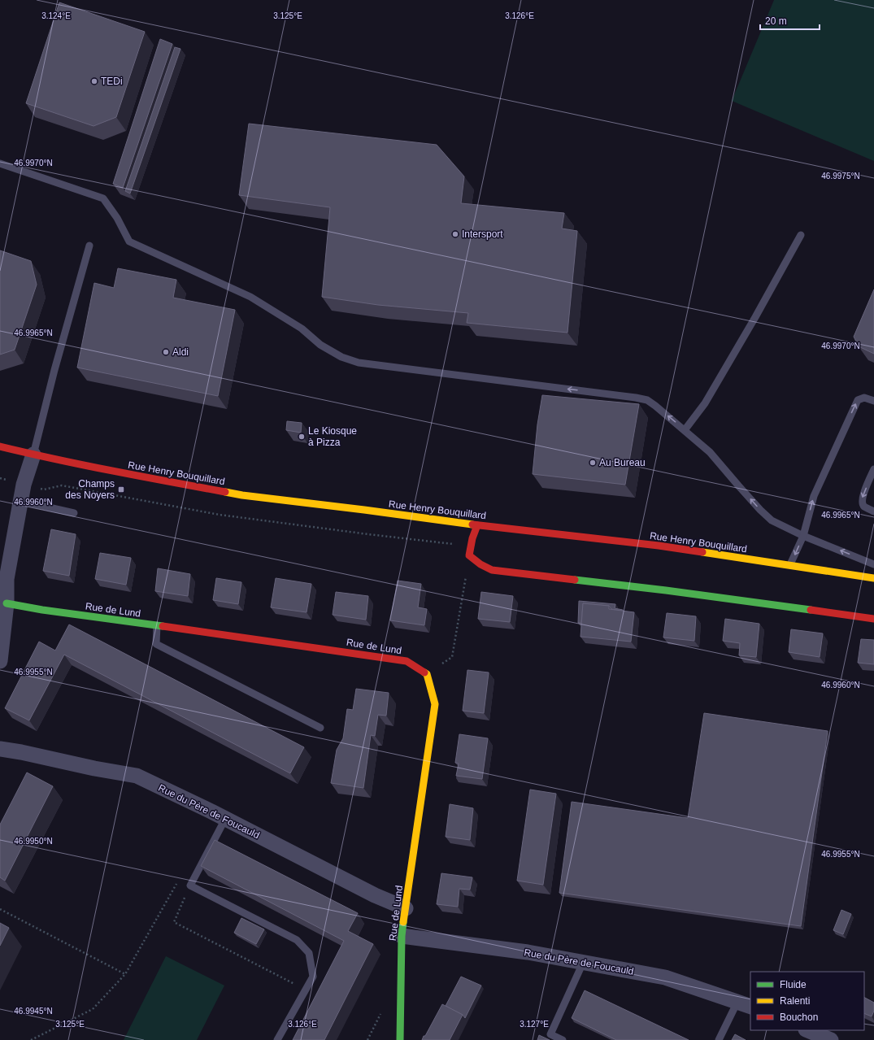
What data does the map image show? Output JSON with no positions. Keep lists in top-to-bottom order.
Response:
{
  "streets": {
    "street": ["Rue Henry Bouquillard", "Rue de Lund", "Rue du Père de Foucauld"]
  },
  "crossings": [
    ["Rue de Lund", "Rue du Père de Foucauld"]
  ],
  "places": {
    "other": [
      "TEDi",
      "Intersport",
      "Aldi",
      "Le Kiosque à Pizza",
      "Au Bureau"
    ],
    "transit": ["Champs des Noyers"]
  },
  "legend": ["Fluide", "Ralenti", "Bouchon"],
  "scale_bar": "20 m",
  "coordinates": [
    "3.124°E",
    "3.125°E",
    "3.126°E",
    "46.9970°N",
    "46.9975°N",
    "46.9965°N",
    "46.9960°N",
    "46.9955°N",
    "46.9950°N",
    "46.9945°N",
    "3.127°E"
  ]
}
